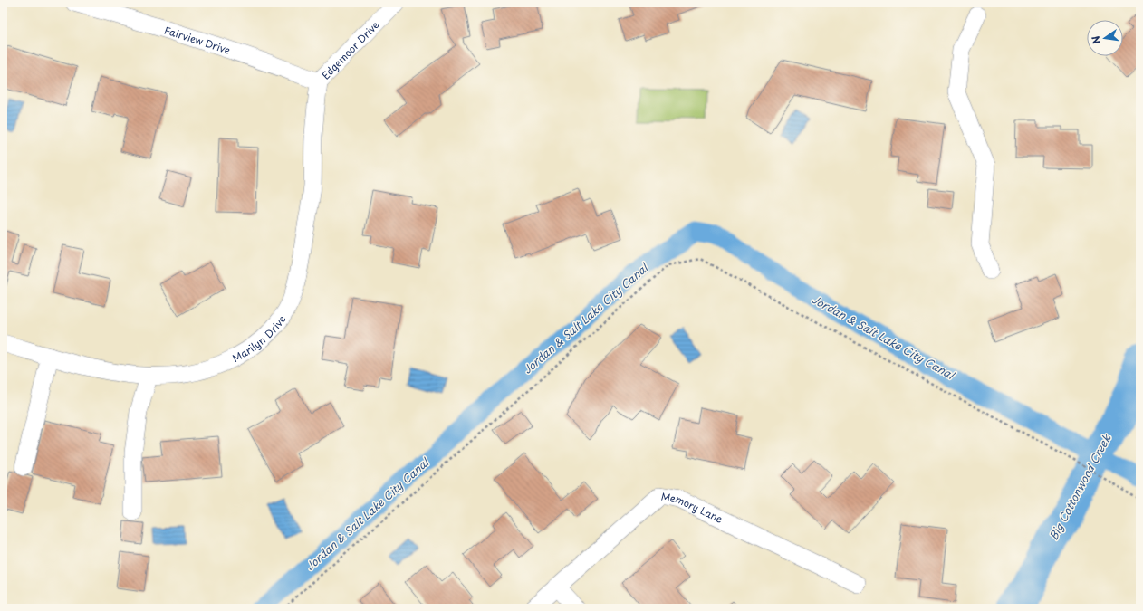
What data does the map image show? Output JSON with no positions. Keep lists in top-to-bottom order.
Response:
{
  "streets": {
    "street": [
      "Fairview Drive",
      "Edgemoor Drive",
      "Marilyn Drive",
      "Memory Lane"
    ]
  },
  "crossings": [
    ["Fairview Drive", "Edgemoor Drive"],
    ["Fairview Drive", "Marilyn Drive"],
    ["Edgemoor Drive", "Marilyn Drive"]
  ],
  "water": ["Jordan & Salt Lake City Canal", "Big Cottonwood Creek"],
  "north": "left"
}
